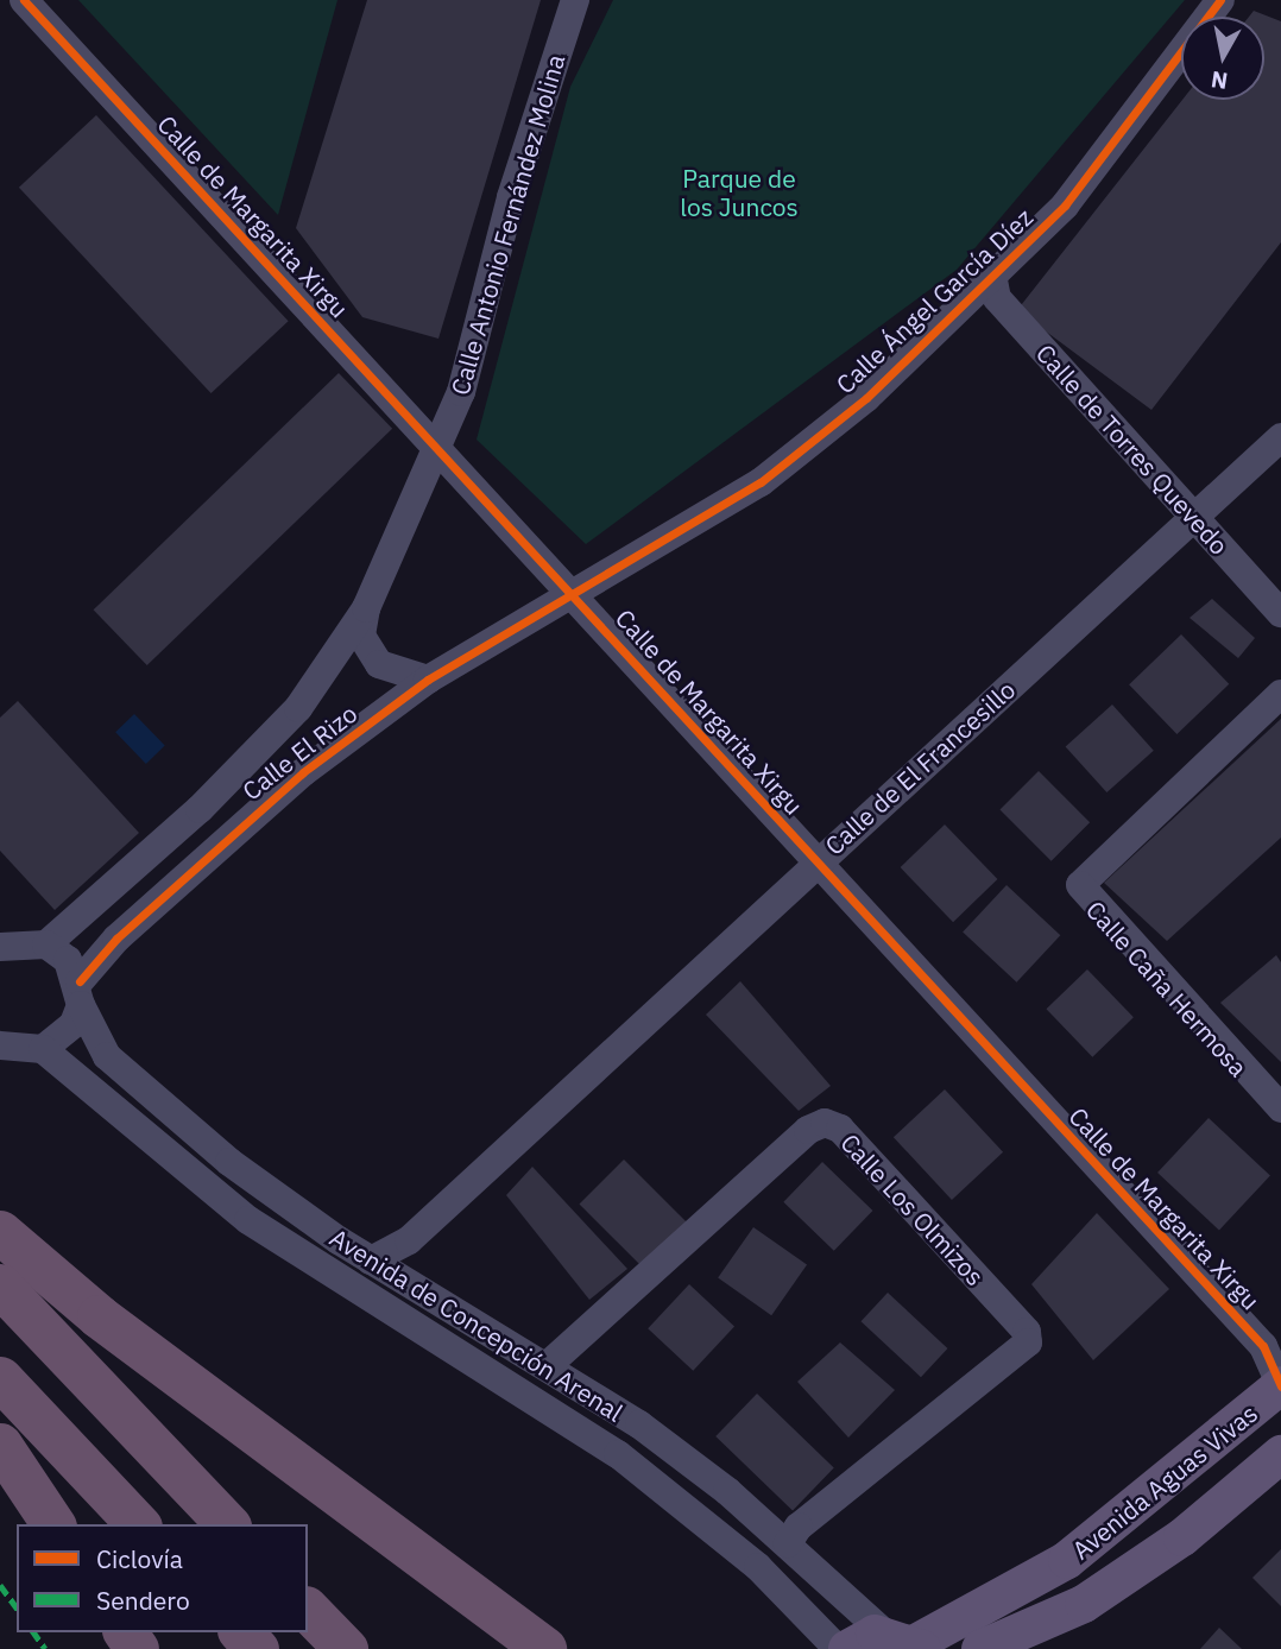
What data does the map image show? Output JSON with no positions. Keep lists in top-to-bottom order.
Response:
{
  "streets": {
    "main road": ["Avenida Aguas Vivas"],
    "street": [
      "Calle de Margarita Xirgu",
      "Calle Antonio Fernández Molina",
      "Calle Ángel García Díez",
      "Calle de Torres Quevedo",
      "Calle El Rizo",
      "Calle de El Francesillo",
      "Calle Caña Hermosa",
      "Calle Los Olmizos",
      "Avenida de Concepción Arenal"
    ]
  },
  "crossings": [
    ["Calle de Margarita Xirgu", "Calle Antonio Fernández Molina"],
    ["Calle de Margarita Xirgu", "Calle Ángel García Díez"],
    ["Calle de Margarita Xirgu", "Calle El Rizo"],
    ["Calle de Margarita Xirgu", "Calle de El Francesillo"],
    ["Calle de Margarita Xirgu", "Avenida Aguas Vivas"],
    ["Calle Antonio Fernández Molina", "Calle El Rizo"],
    ["Calle Ángel García Díez", "Calle de Torres Quevedo"],
    ["Calle Ángel García Díez", "Calle El Rizo"],
    ["Calle de Torres Quevedo", "Calle de El Francesillo"],
    ["Calle El Rizo", "Avenida de Concepción Arenal"],
    ["Calle de El Francesillo", "Avenida de Concepción Arenal"],
    ["Calle Los Olmizos", "Avenida de Concepción Arenal"],
    ["Avenida de Concepción Arenal", "Avenida Aguas Vivas"]
  ],
  "parks": ["Parque de los Juncos"],
  "legend": ["Ciclovía", "Sendero"],
  "north": "bottom"
}
